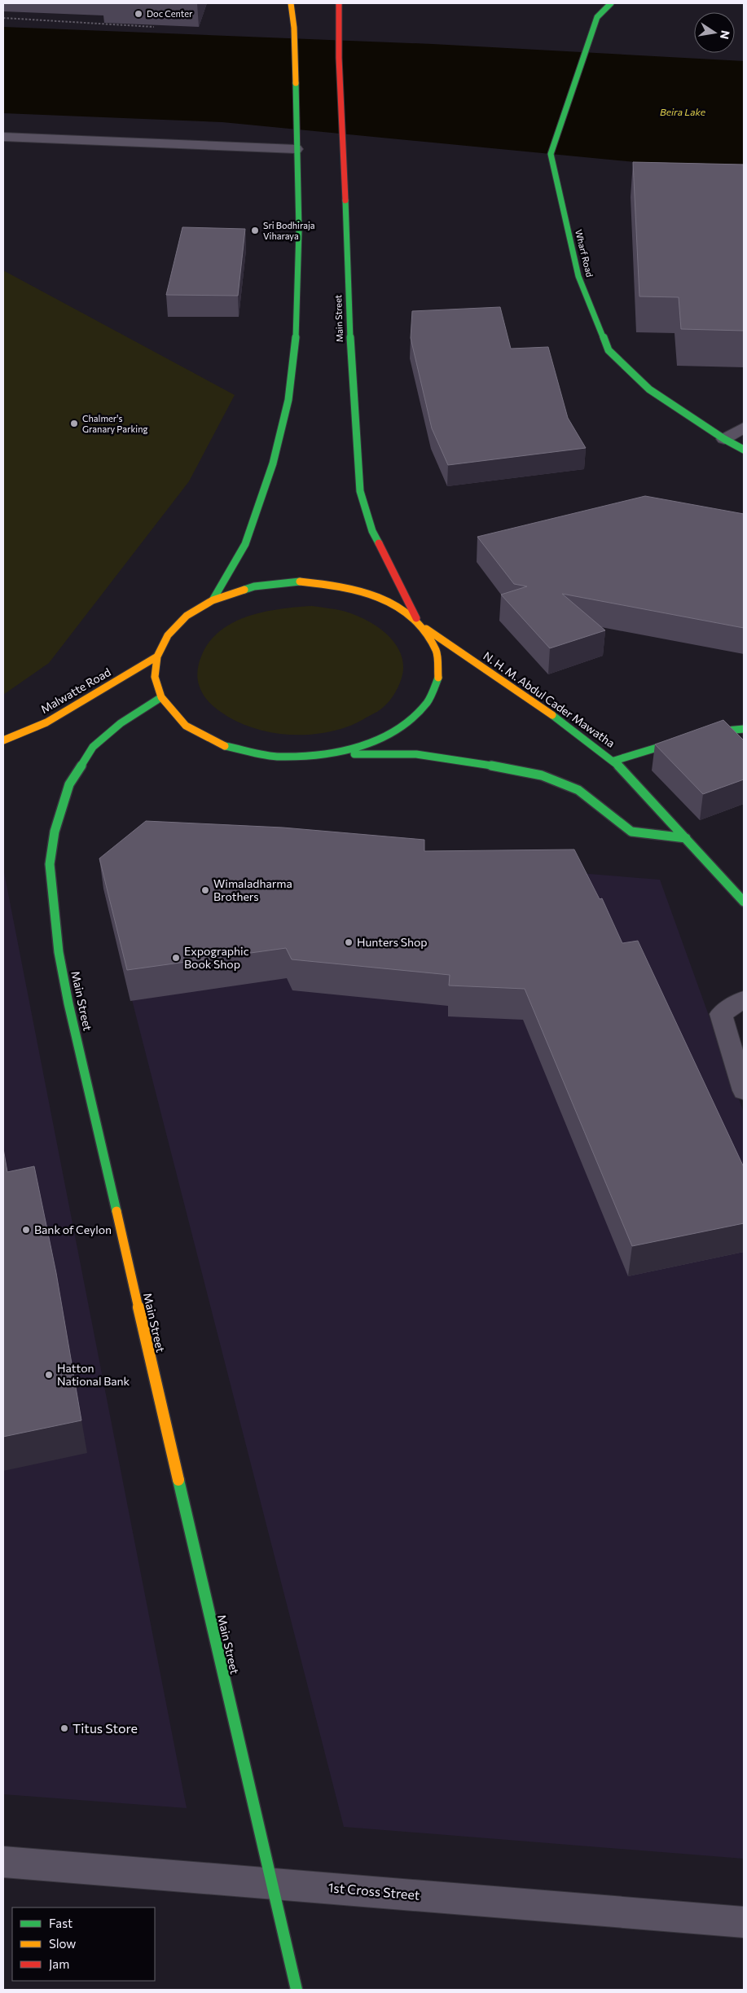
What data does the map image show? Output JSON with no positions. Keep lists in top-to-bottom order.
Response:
{
  "streets": {
    "main road": [
      "Wharf Road",
      "Main Street",
      "Malwatte Road",
      "N. H. M. Abdul Cader Mawatha"
    ],
    "street": ["1st Cross Street"]
  },
  "crossings": [
    ["Main Street", "N. H. M. Abdul Cader Mawatha"],
    ["Main Street", "1st Cross Street"]
  ],
  "water": ["Beira Lake"],
  "places": [
    "Doc Center",
    "Sri Bodhiraja Viharaya",
    "Chalmer's Granary Parking",
    "Wimaladharma Brothers",
    "Hunters Shop",
    "Expographic Book Shop",
    "Bank of Ceylon",
    "Hatton National Bank",
    "Titus Store"
  ],
  "legend": ["Fast", "Slow", "Jam"],
  "north": "right"
}
